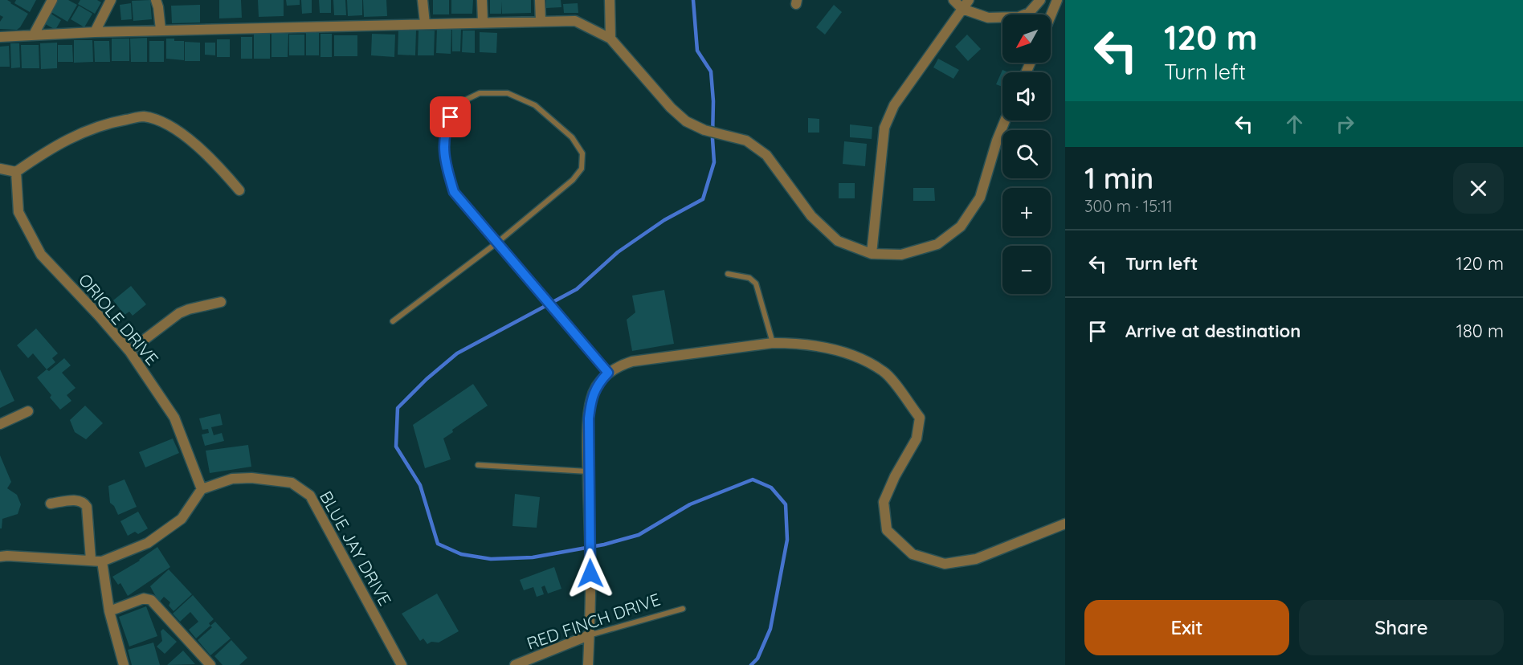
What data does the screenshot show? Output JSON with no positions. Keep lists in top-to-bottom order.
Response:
{
  "streets": {
    "street": ["ORIOLE DRIVE", "BLUE JAY DRIVE", "RED FINCH DRIVE"]
  },
  "crossings": [
    ["ORIOLE DRIVE", "BLUE JAY DRIVE"]
  ],
  "north": "bottom left",
  "page": {
    "turn": ["120 m", "Turn left"],
    "map_buttons": ["+", "−"],
    "heading": ["1 min", "300 m · 15:11"],
    "list": [
      {
        "name": "Turn left",
        "value": "120 m"
      },
      {
        "name": "Arrive at destination",
        "value": "180 m"
      }
    ],
    "buttons": ["Exit", "Share"]
  }
}
